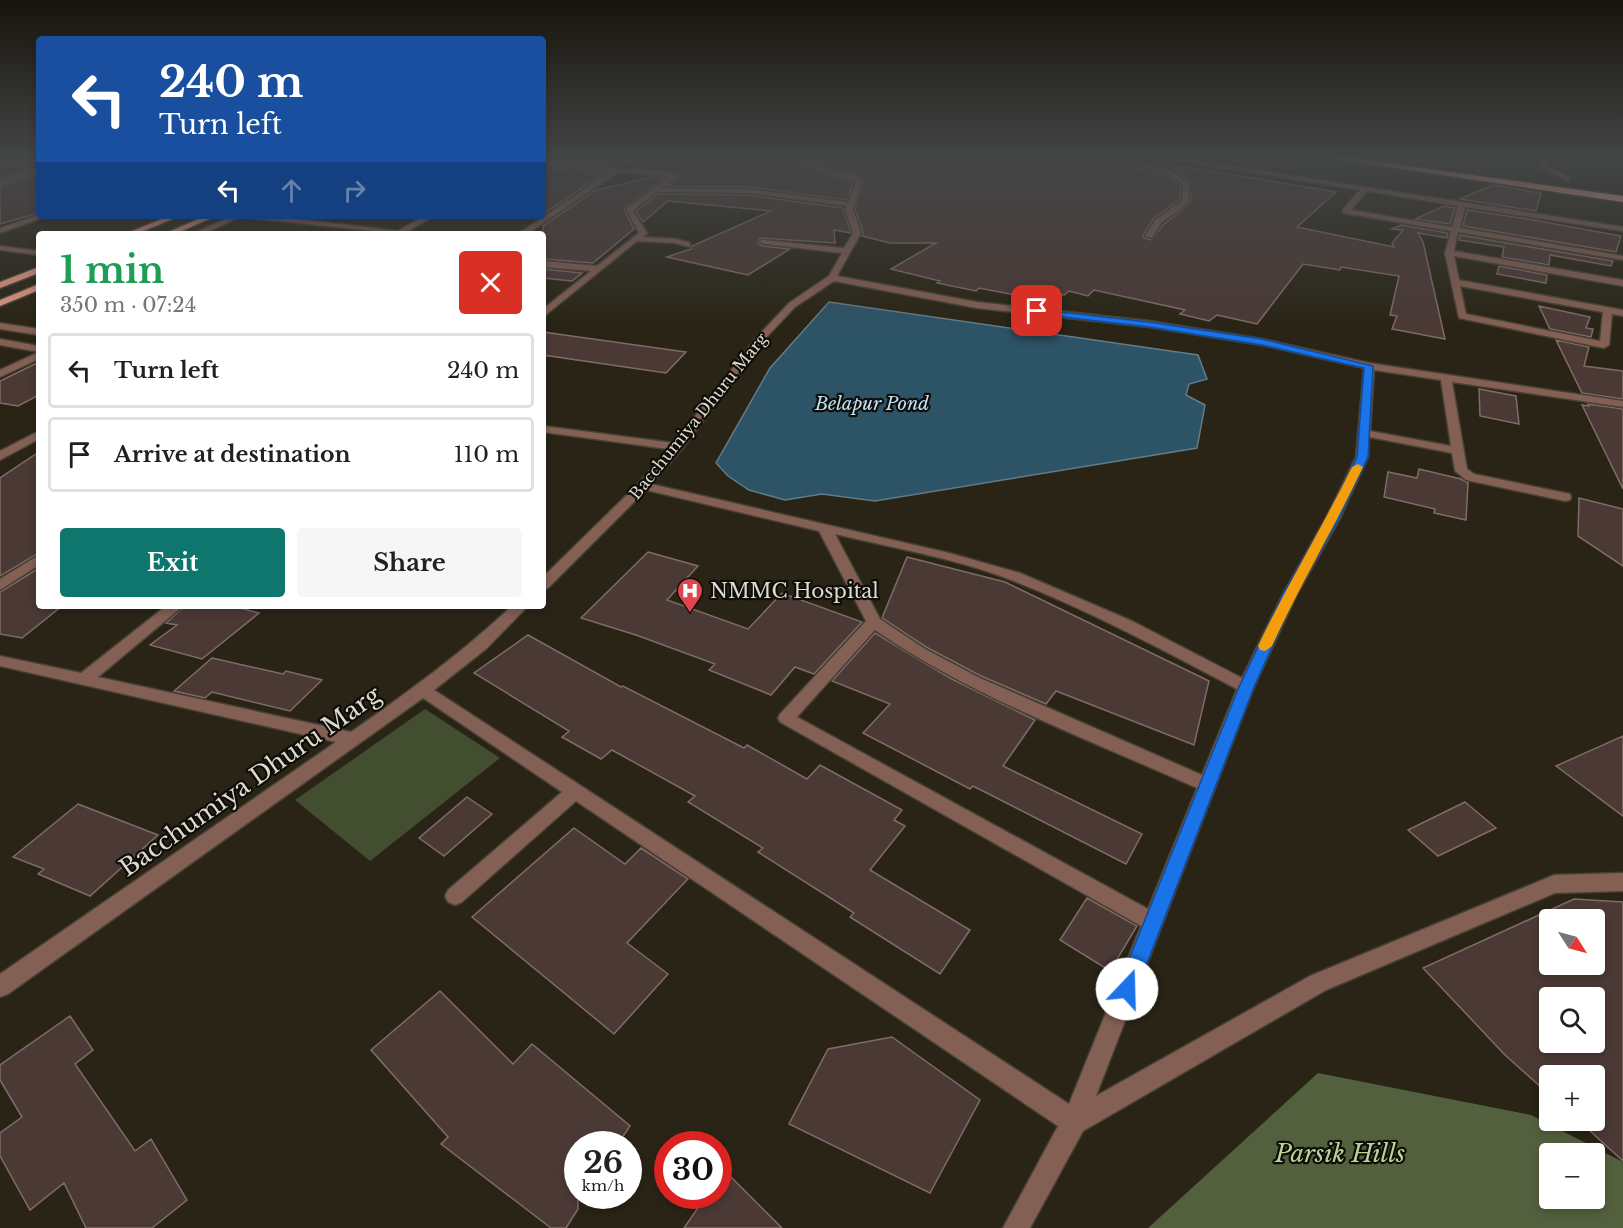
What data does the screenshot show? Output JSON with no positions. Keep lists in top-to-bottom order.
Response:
{
  "streets": {
    "street": ["Bacchumiya Dhuru Marg"]
  },
  "water": ["Belapur Pond"],
  "parks": ["Parsik Hills"],
  "places": {
    "hospital": ["NMMC Hospital"]
  },
  "north": "bottom right",
  "page": {
    "turn": ["240 m", "Turn left"],
    "heading": ["1 min", "350 m · 07:24"],
    "list": [
      {
        "name": "Turn left",
        "value": "240 m"
      },
      {
        "name": "Arrive at destination",
        "value": "110 m"
      }
    ],
    "buttons": ["Exit", "Share"],
    "map_buttons": ["+", "−"],
    "speed": "26 km/h",
    "limit": "30"
  }
}
